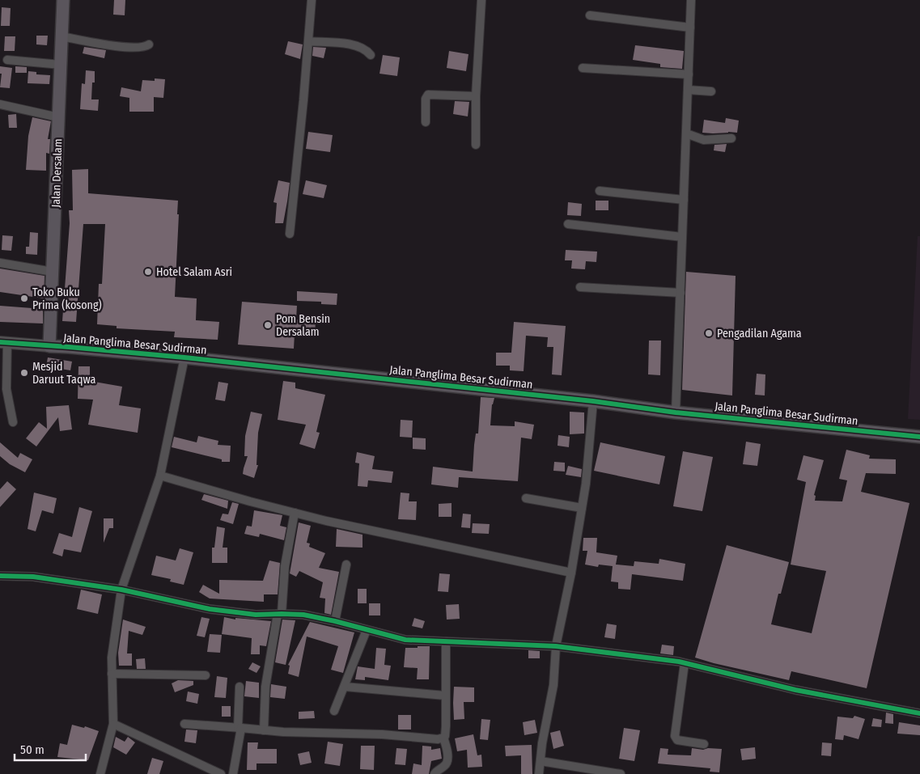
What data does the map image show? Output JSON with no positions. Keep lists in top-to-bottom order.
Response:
{
  "streets": {
    "main road": ["Jalan Dersalam", "Jalan Panglima Besar Sudirman"]
  },
  "crossings": [
    ["Jalan Dersalam", "Jalan Panglima Besar Sudirman"]
  ],
  "places": [
    "Hotel Salam Asri",
    "Toko Buku Prima (kosong)",
    "Pom Bensin Dersalam",
    "Pengadilan Agama",
    "Mesjid Daruut Taqwa"
  ],
  "scale_bar": "50 m"
}
